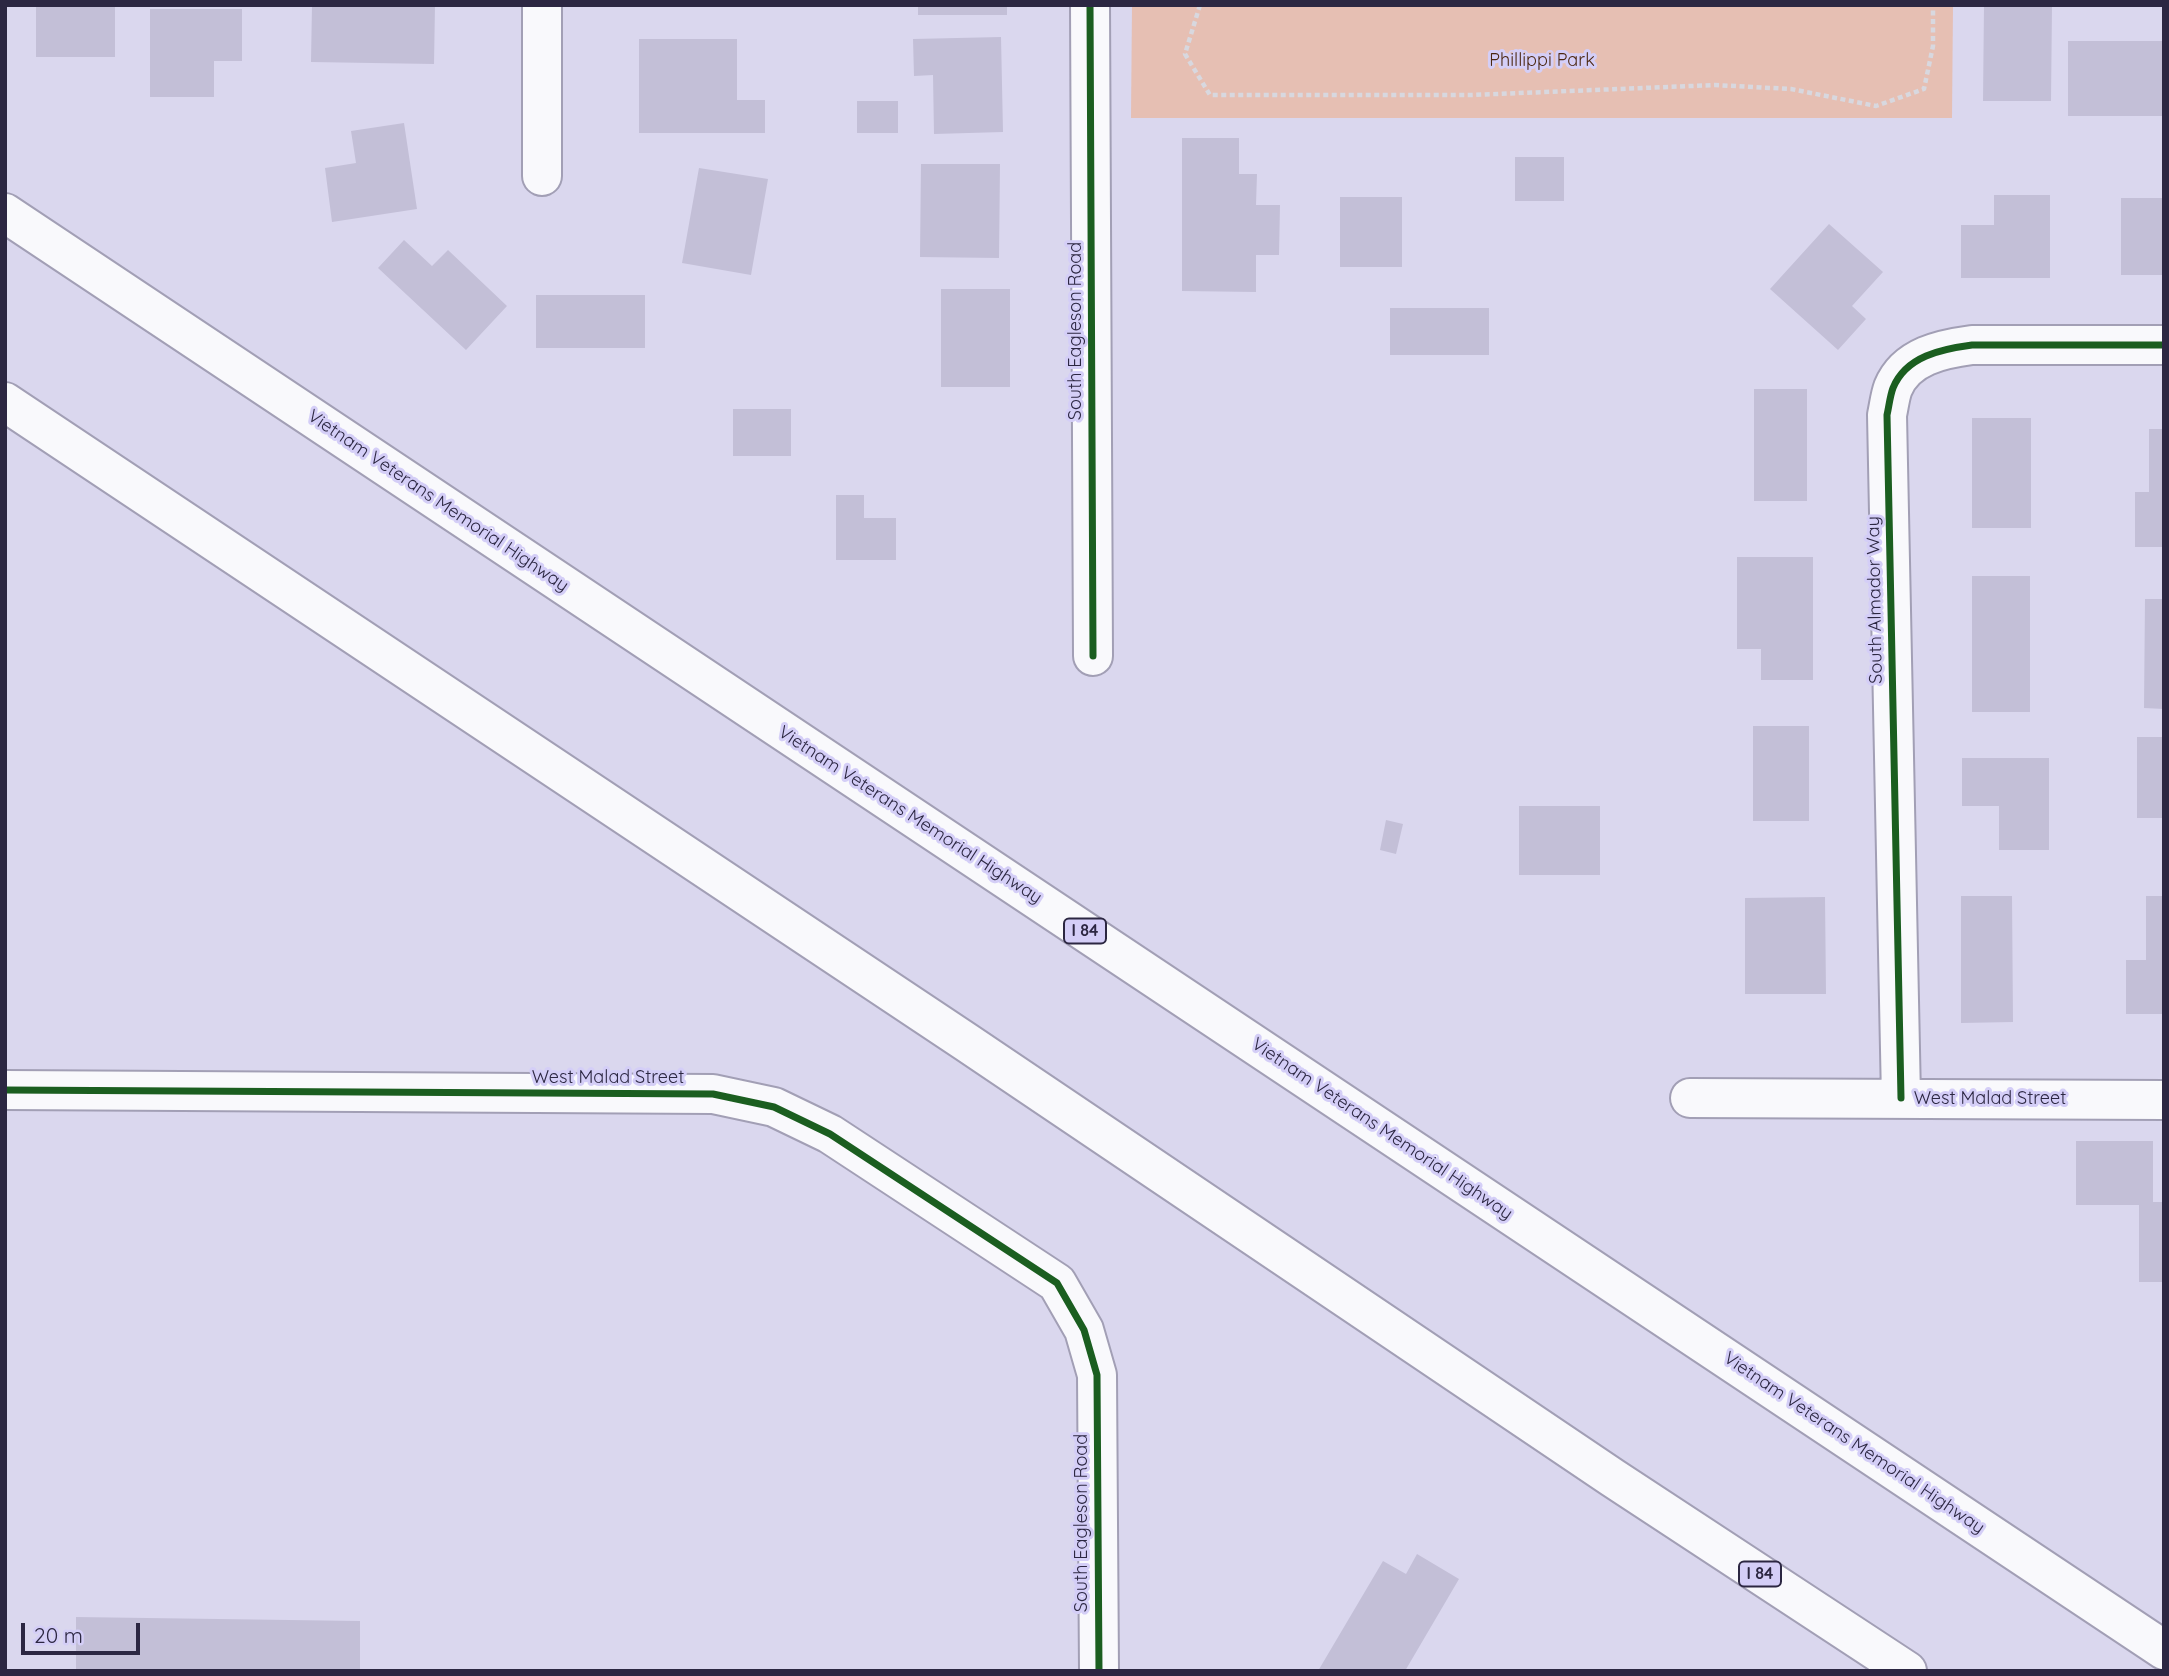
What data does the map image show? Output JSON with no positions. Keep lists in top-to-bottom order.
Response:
{
  "streets": {
    "main road": [
      "South Eagleson Road",
      "Vietnam Veterans Memorial Highway",
      "South Almador Way",
      "I 84",
      "West Malad Street"
    ]
  },
  "crossings": [
    ["South Eagleson Road", "West Malad Street"],
    ["South Almador Way", "West Malad Street"]
  ],
  "parks": ["Phillippi Park"],
  "scale_bar": "20 m"
}
